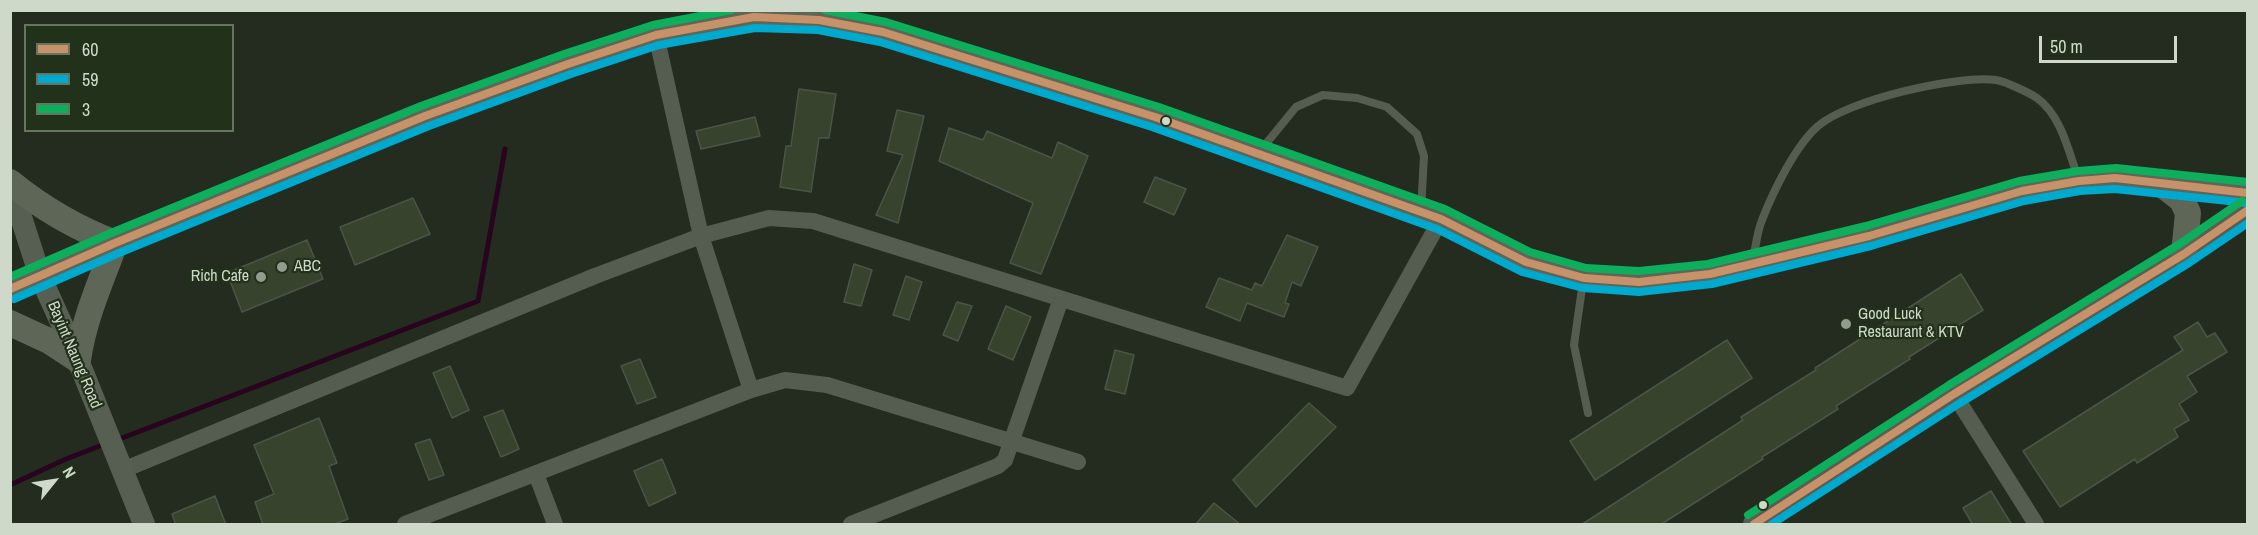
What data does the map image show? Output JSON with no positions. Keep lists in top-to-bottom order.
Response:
{
  "streets": {
    "main road": ["Bayint Naung Road"]
  },
  "places": ["ABC", "Rich Cafe", "Good Luck Restaurant & KTV"],
  "lines": ["transit line 3", "transit line 60", "transit line 59"],
  "legend": ["60", "59", "3"],
  "scale_bar": "50 m",
  "north": "top right"
}
